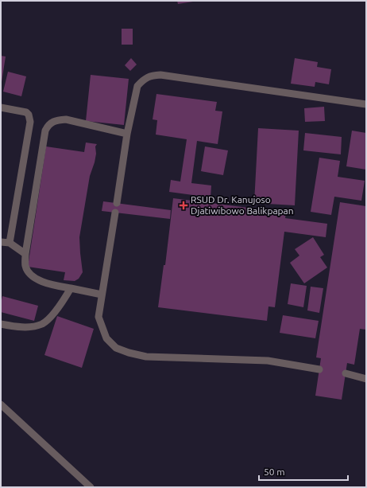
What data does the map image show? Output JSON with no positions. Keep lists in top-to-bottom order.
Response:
{
  "places": {
    "health": ["RSUD Dr. Kanujoso Djatiwibowo Balikpapan"]
  },
  "scale_bar": "50 m"
}
